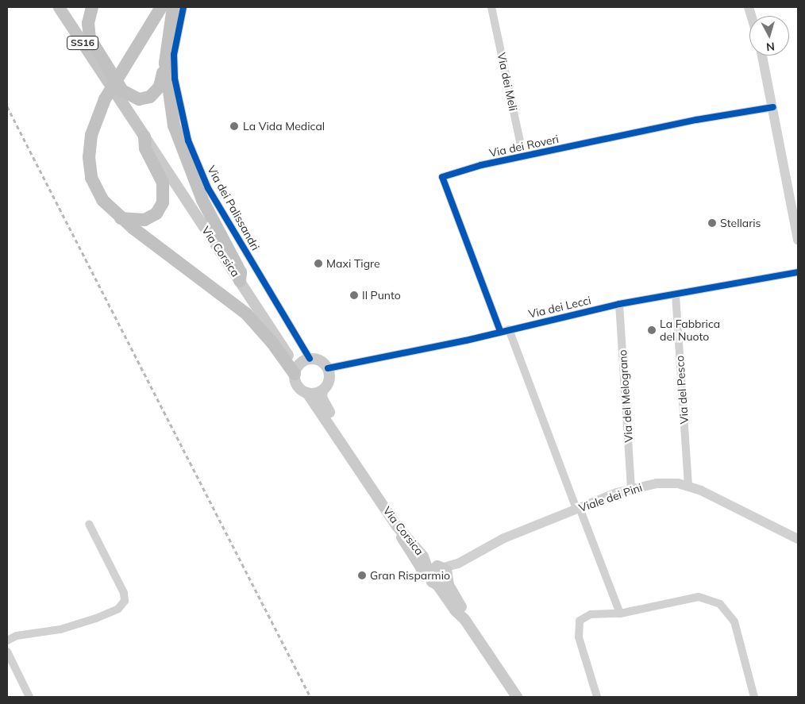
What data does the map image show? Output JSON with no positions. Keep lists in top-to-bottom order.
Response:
{
  "streets": {
    "main road": ["SS16", "Via Corsica"],
    "street": [
      "Via dei Meli",
      "Via dei Roveri",
      "Via dei Palissandri",
      "Via dei Lecci",
      "Via del Pesco",
      "Via del Melograno",
      "Viale dei Pini"
    ]
  },
  "crossings": [
    ["SS16", "Via Corsica"],
    ["Via dei Meli", "Via dei Roveri"],
    ["Via dei Roveri", "Via dei Lecci"],
    ["Via dei Palissandri", "Via Corsica"],
    ["Via dei Palissandri", "Via dei Lecci"],
    ["Via Corsica", "Via dei Lecci"],
    ["Via Corsica", "Viale dei Pini"],
    ["Via dei Lecci", "Via del Pesco"],
    ["Via dei Lecci", "Via del Melograno"],
    ["Via del Pesco", "Viale dei Pini"],
    ["Via del Melograno", "Viale dei Pini"]
  ],
  "places": [
    "La Vida Medical",
    "Stellaris",
    "Maxi Tigre",
    "Il Punto",
    "La Fabbrica del Nuoto",
    "Gran Risparmio"
  ],
  "north": "bottom"
}
